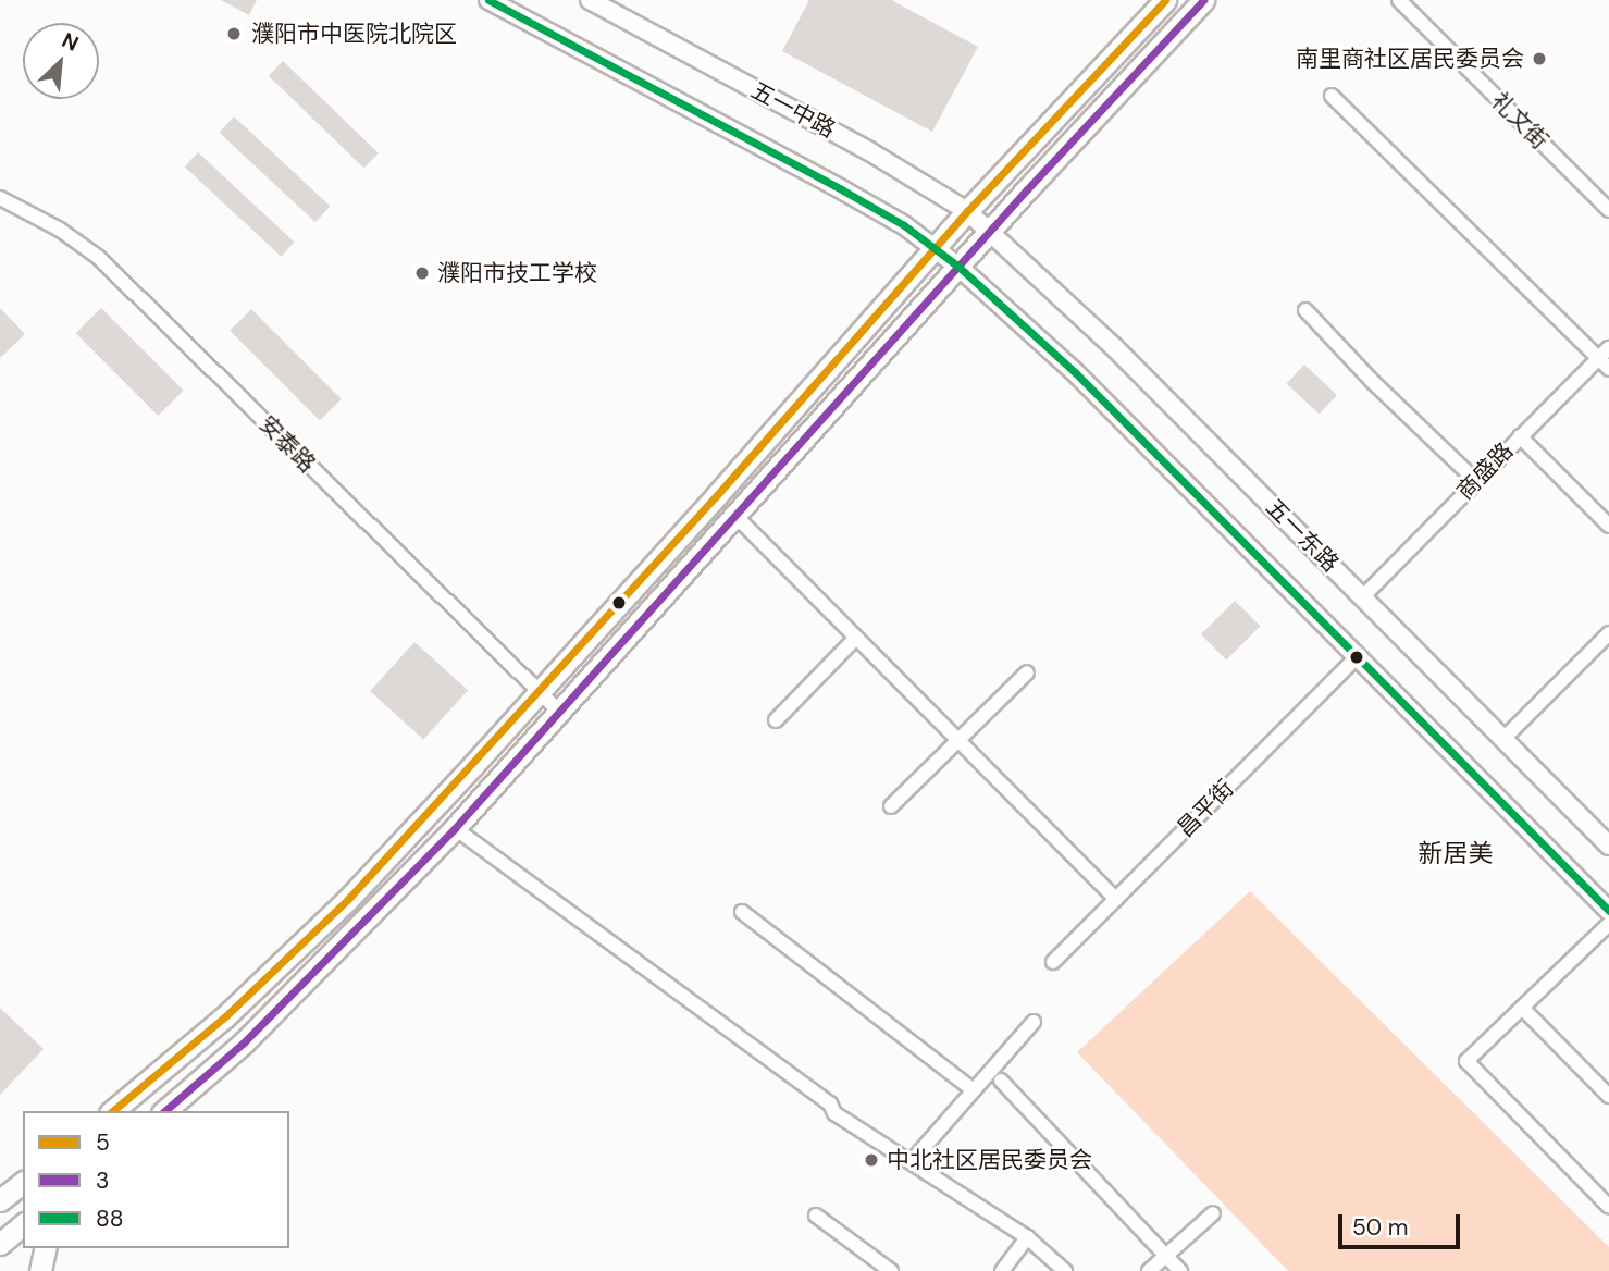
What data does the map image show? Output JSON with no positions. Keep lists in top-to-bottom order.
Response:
{
  "streets": {
    "street": [
      "五一中路",
      "礼文街",
      "安泰路",
      "商盛路",
      "五一东路",
      "昌平街"
    ]
  },
  "crossings": [
    ["五一中路", "五一东路"],
    ["商盛路", "五一东路"],
    ["五一东路", "昌平街"]
  ],
  "districts": ["新居美"],
  "places": [
    "濮阳市中医院北院区",
    "南里商社区居民委员会",
    "濮阳市技工学校",
    "中北社区居民委员会"
  ],
  "lines": ["transit line 5", "transit line 3", "transit line 88"],
  "legend": ["5", "3", "88"],
  "scale_bar": "50 m",
  "north": "top right"
}
